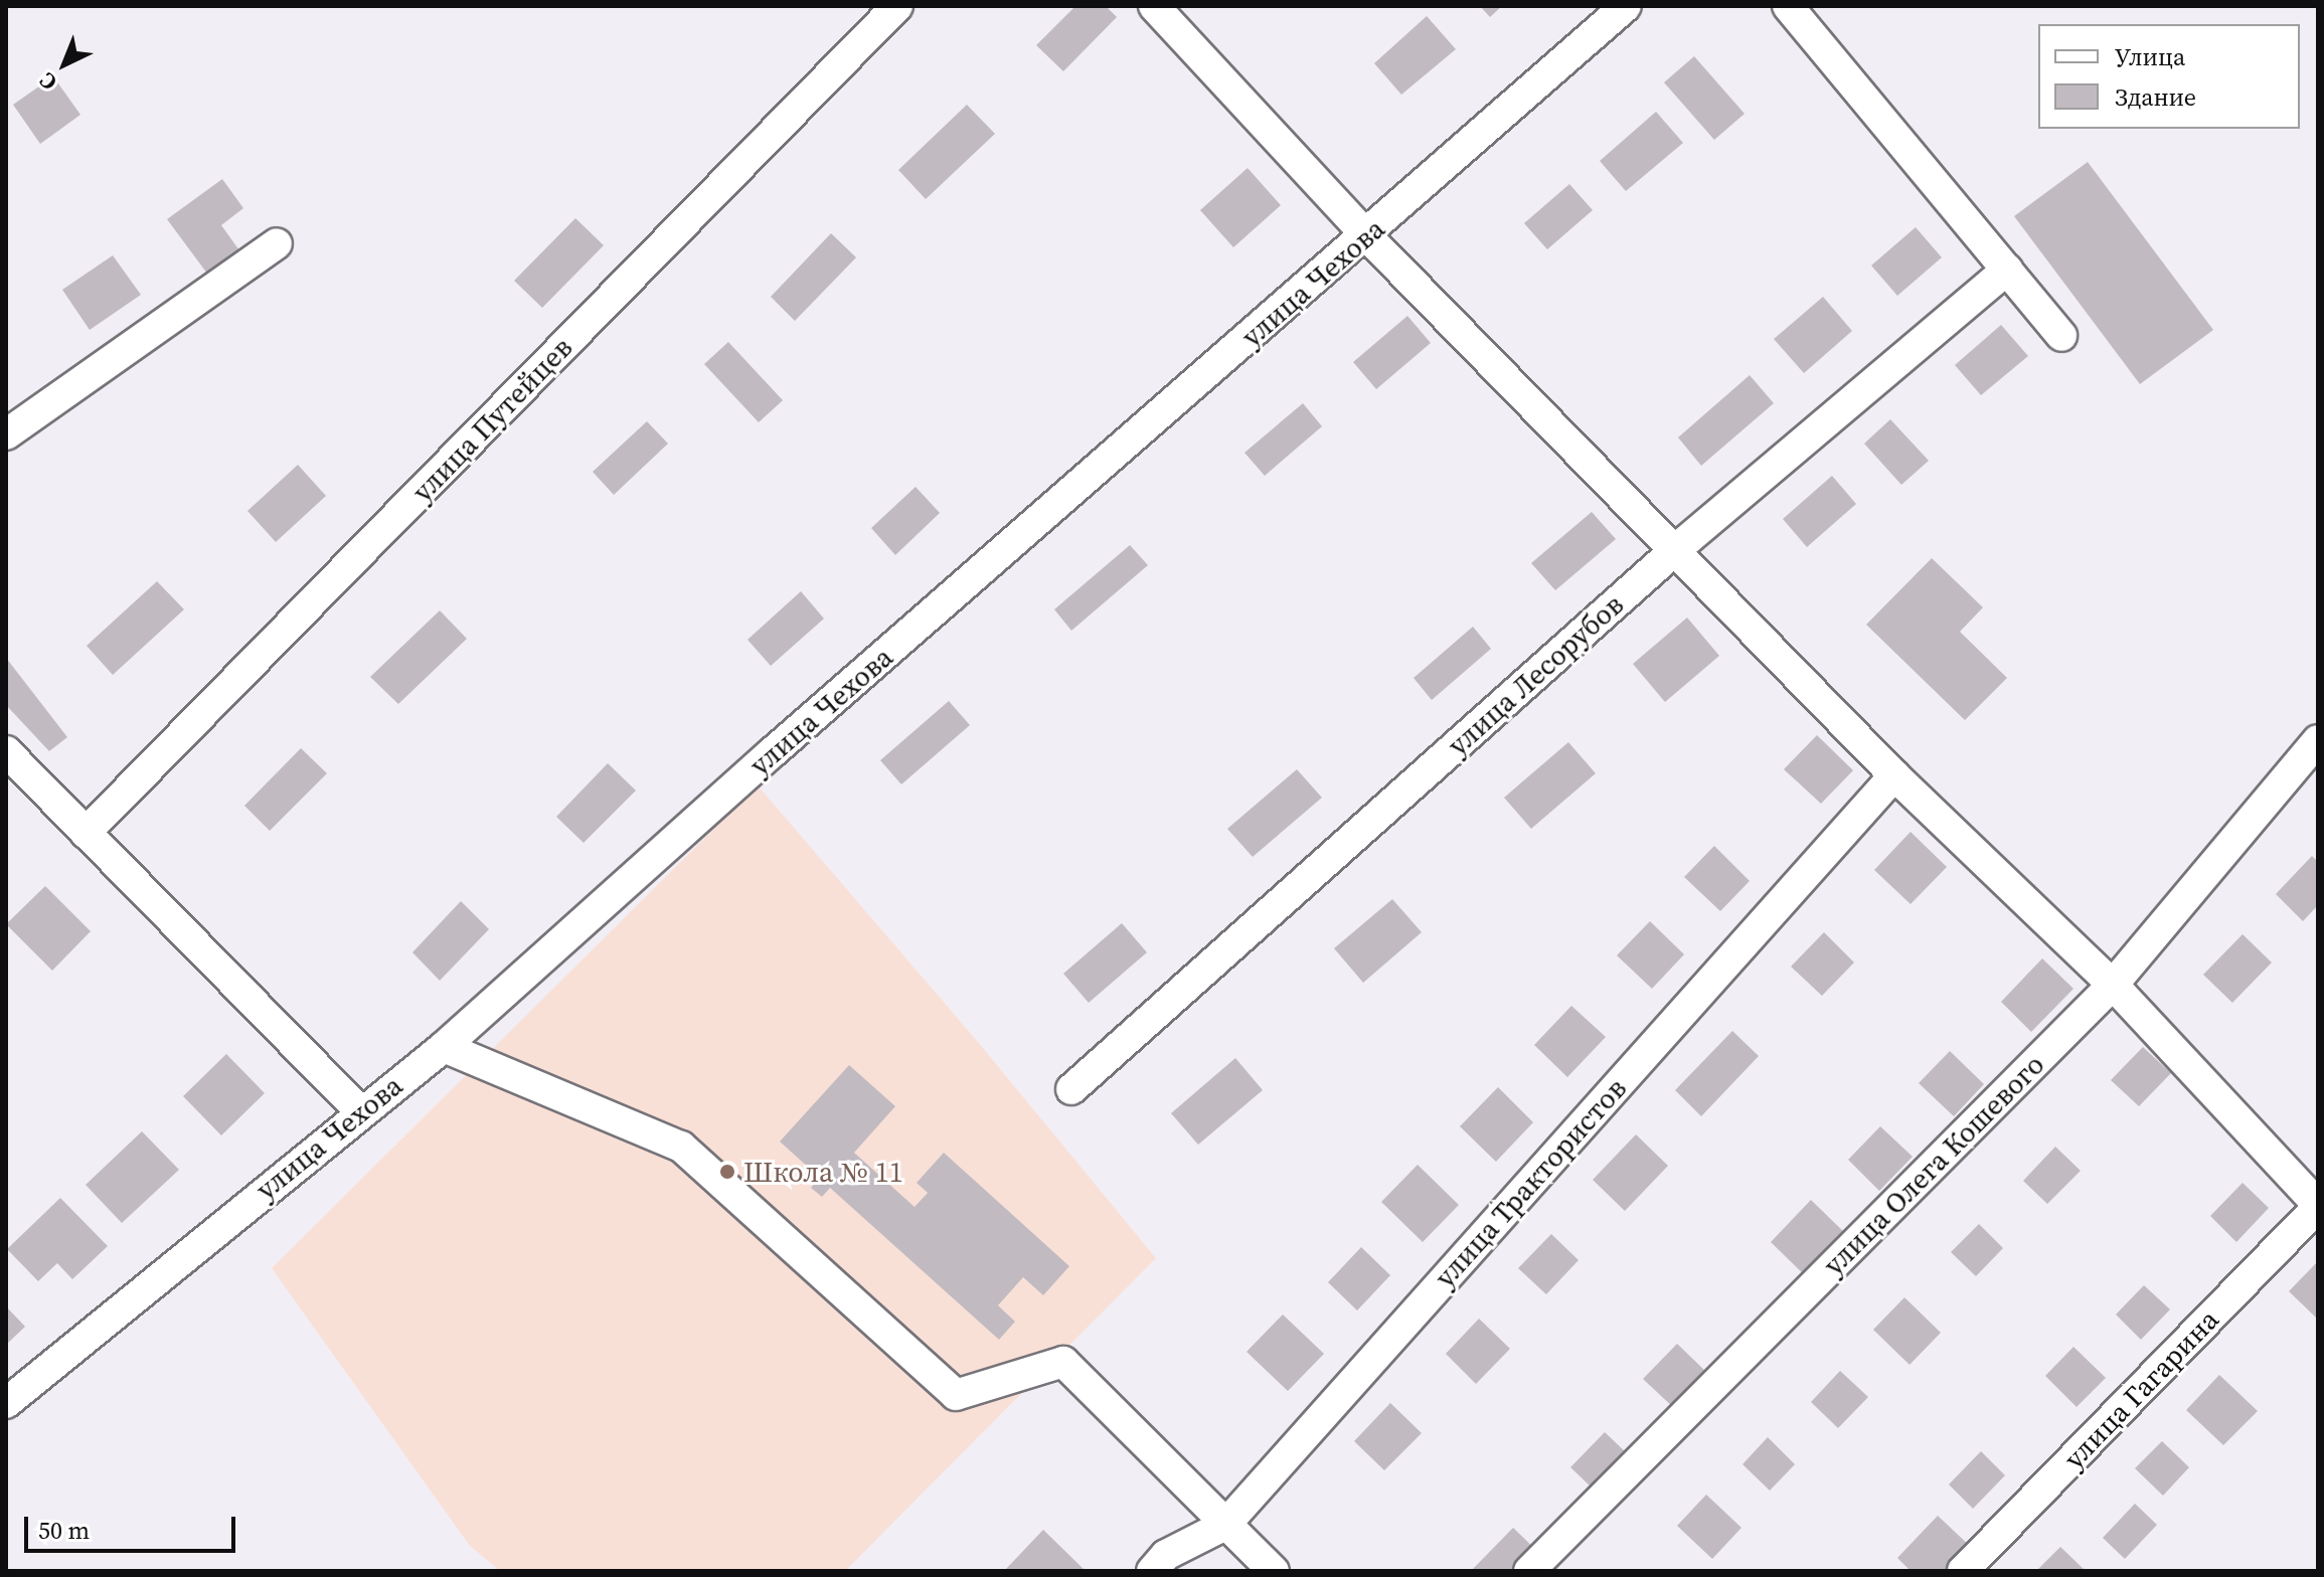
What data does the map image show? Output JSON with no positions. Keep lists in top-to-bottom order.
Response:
{
  "streets": {
    "street": [
      "улица Чехова",
      "улица Путейцев",
      "улица Лесорубов",
      "улица Олега Кошевого",
      "улица Трактористов",
      "улица Гагарина"
    ]
  },
  "places": ["Школа № 11"],
  "legend": ["Улица", "Здание"],
  "scale_bar": "50 m",
  "north": "bottom left"
}
